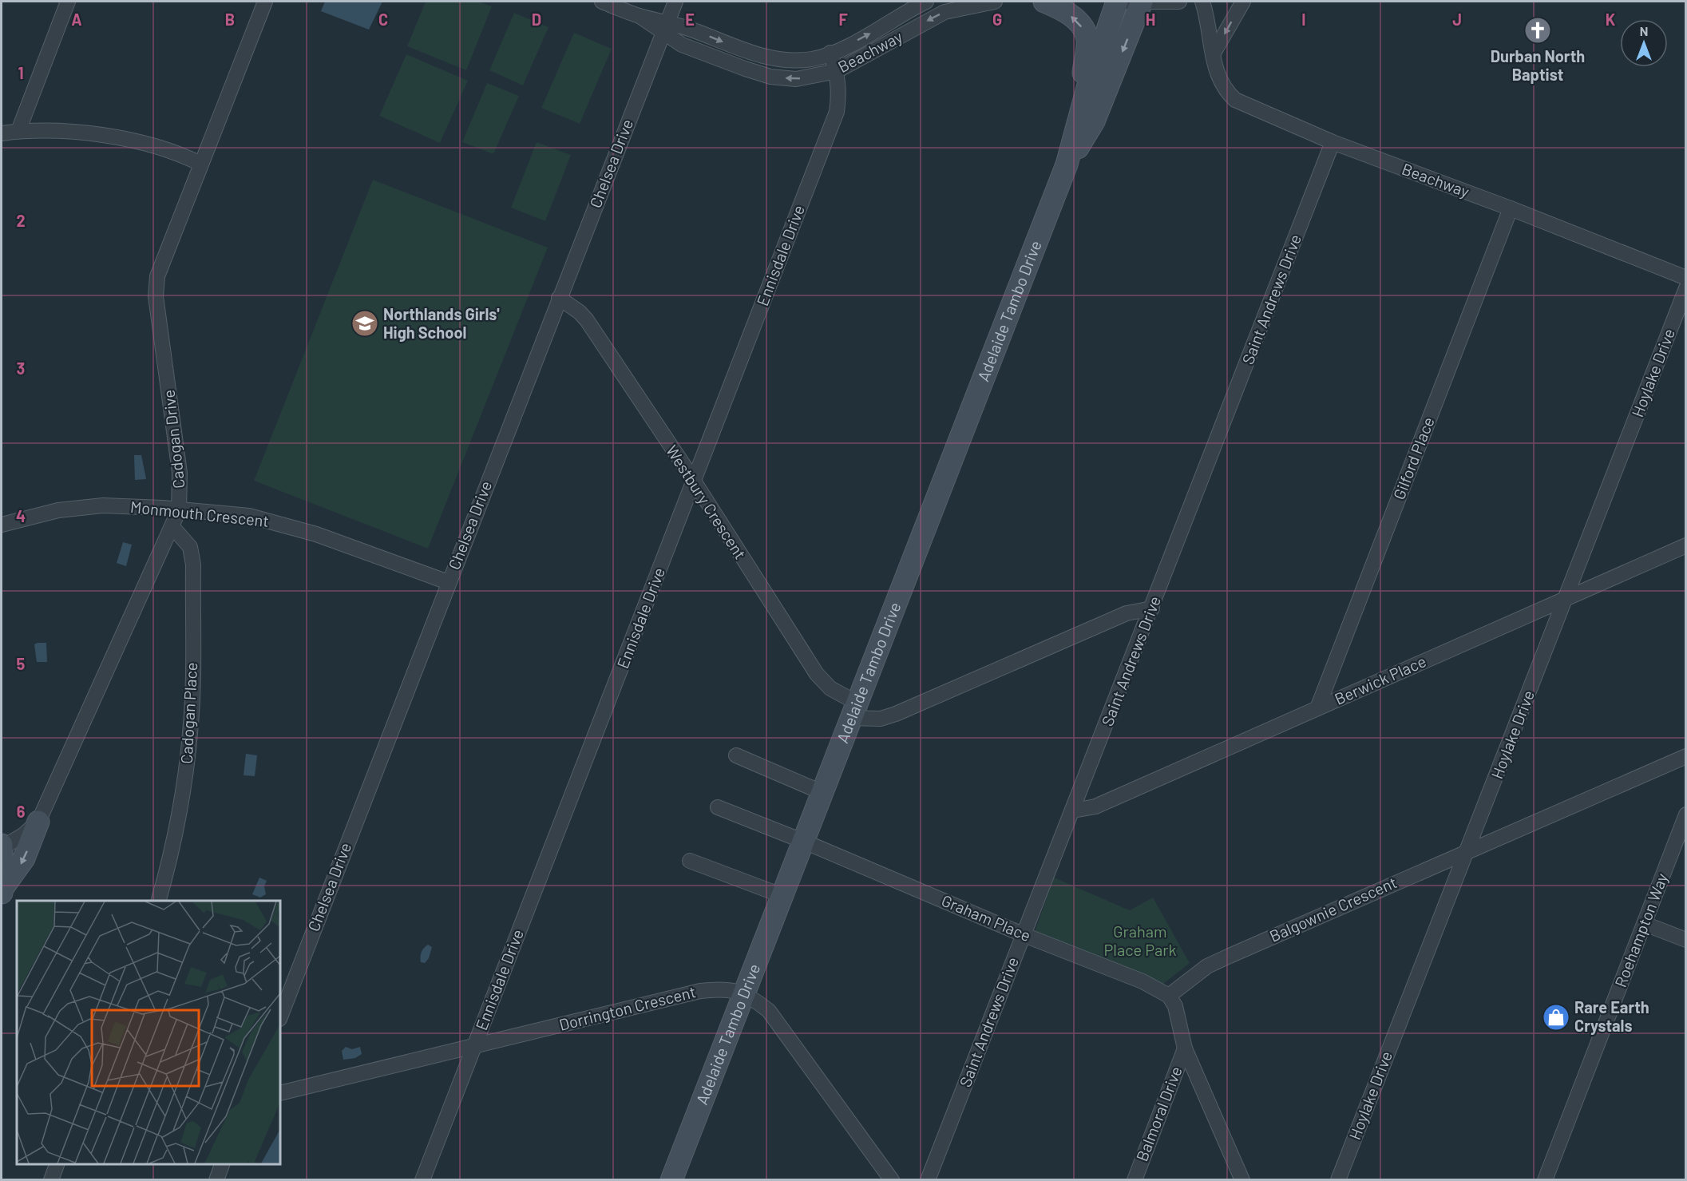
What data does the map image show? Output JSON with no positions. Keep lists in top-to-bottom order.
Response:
{
  "streets": {
    "street": [
      "Beachway",
      "Chelsea Drive",
      "Ennisdale Drive",
      "Saint Andrews Drive",
      "Adelaide Tambo Drive",
      "Hoylake Drive",
      "Cadogan Drive",
      "Gilford Place",
      "Westbury Crescent",
      "Monmouth Crescent",
      "Berwick Place",
      "Cadogan Place",
      "Balgownie Crescent",
      "Graham Place",
      "Roehampton Way",
      "Dorrington Crescent",
      "Balmoral Drive"
    ]
  },
  "crossings": [
    ["Beachway", "Chelsea Drive"],
    ["Beachway", "Ennisdale Drive"],
    ["Beachway", "Saint Andrews Drive"],
    ["Beachway", "Gilford Place"],
    ["Chelsea Drive", "Westbury Crescent"],
    ["Chelsea Drive", "Monmouth Crescent"],
    ["Ennisdale Drive", "Westbury Crescent"],
    ["Ennisdale Drive", "Dorrington Crescent"],
    ["Saint Andrews Drive", "Westbury Crescent"],
    ["Saint Andrews Drive", "Berwick Place"],
    ["Saint Andrews Drive", "Graham Place"],
    ["Adelaide Tambo Drive", "Westbury Crescent"],
    ["Adelaide Tambo Drive", "Graham Place"],
    ["Adelaide Tambo Drive", "Dorrington Crescent"],
    ["Hoylake Drive", "Berwick Place"],
    ["Hoylake Drive", "Balgownie Crescent"],
    ["Cadogan Drive", "Monmouth Crescent"],
    ["Cadogan Drive", "Cadogan Place"],
    ["Gilford Place", "Berwick Place"],
    ["Balgownie Crescent", "Graham Place"]
  ],
  "parks": ["Graham Place Park"],
  "places": {
    "church": ["Durban North Baptist"],
    "school or university": ["Northlands Girls' High School"],
    "shop": ["Rare Earth Crystals"]
  },
  "north": "top",
  "grid": {
    "columns": [
      "A",
      "B",
      "C",
      "D",
      "E",
      "F",
      "G",
      "H",
      "I",
      "J",
      "K"
    ],
    "rows": [
      "1",
      "2",
      "3",
      "4",
      "5",
      "6"
    ]
  }
}
